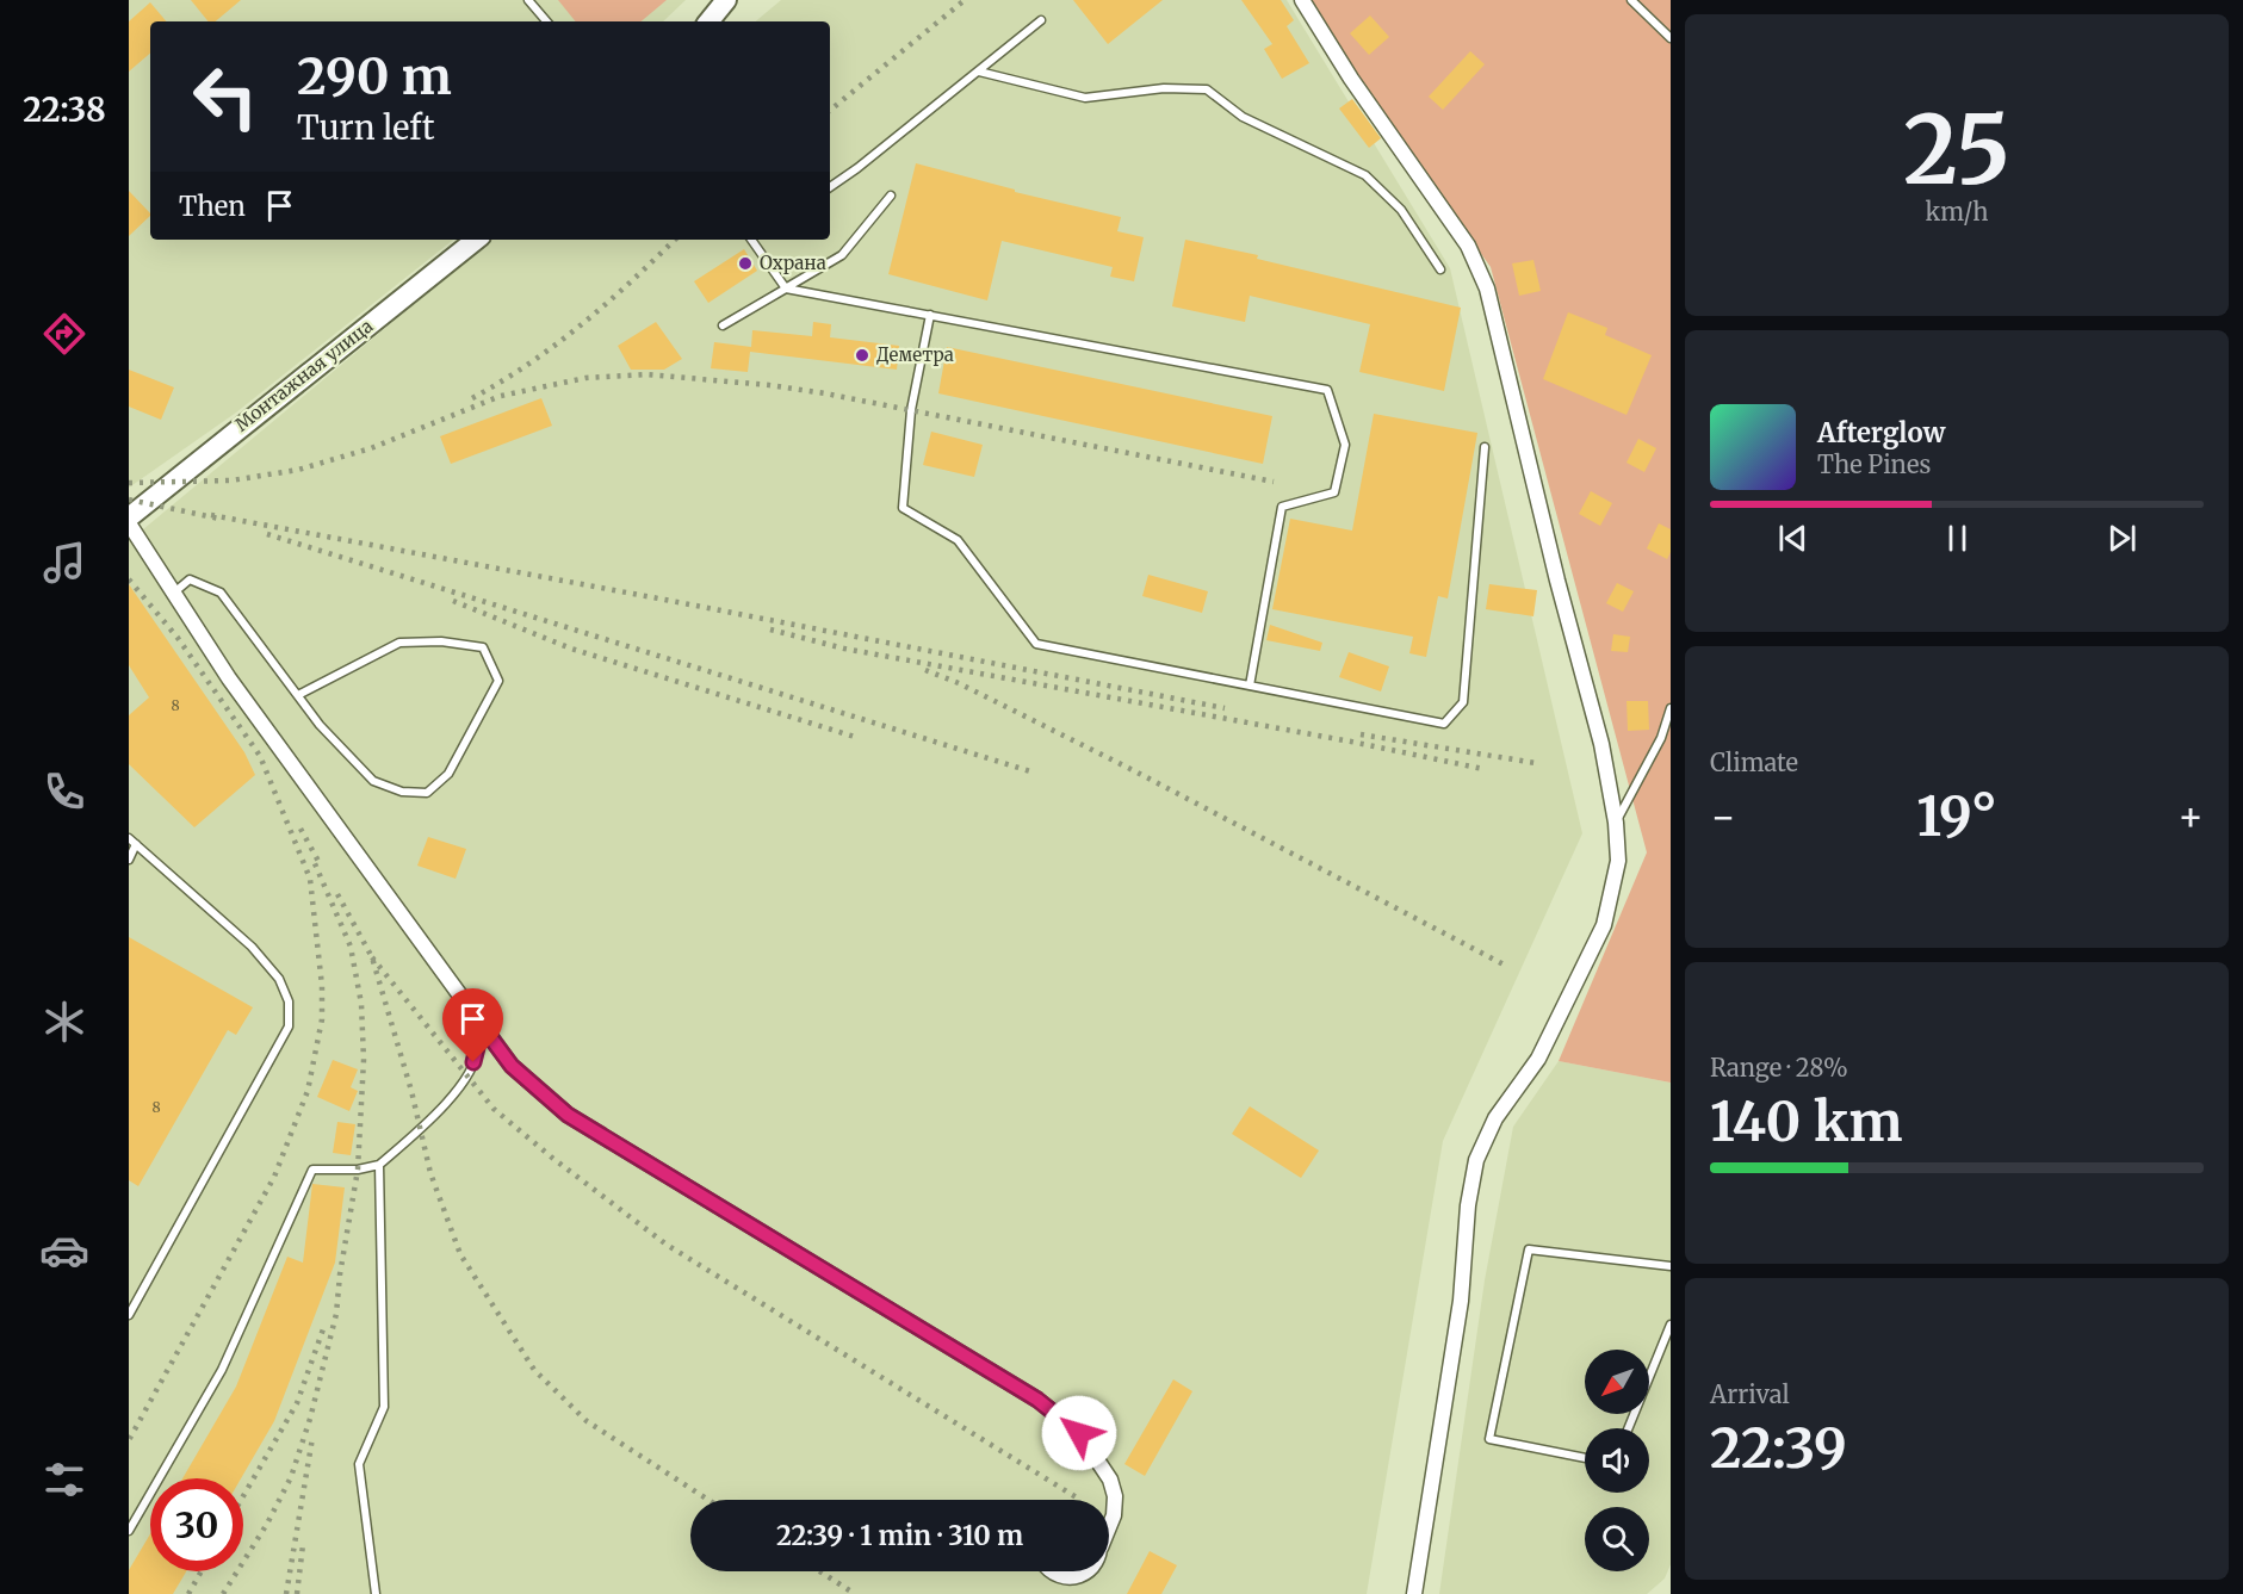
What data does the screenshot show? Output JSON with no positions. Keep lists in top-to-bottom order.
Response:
{
  "streets": {
    "street": ["Монтажная улица"]
  },
  "places": ["Охрана", "Деметра"],
  "house_numbers": ["8", "8"],
  "north": "bottom left",
  "page": {
    "tabs": "22:38",
    "tile": [
      ["25", "km/h"],
      "Climate",
      ["Range · 28%", "140 km"],
      ["Arrival", "22:39"]
    ],
    "turn": ["290 m", "Turn left"],
    "then": "Then",
    "song": ["Afterglow", "The Pines"],
    "heat": ["−", "19°", "+"],
    "limit": "30",
    "trip": "22:39 · 1 min · 310 m"
  }
}
